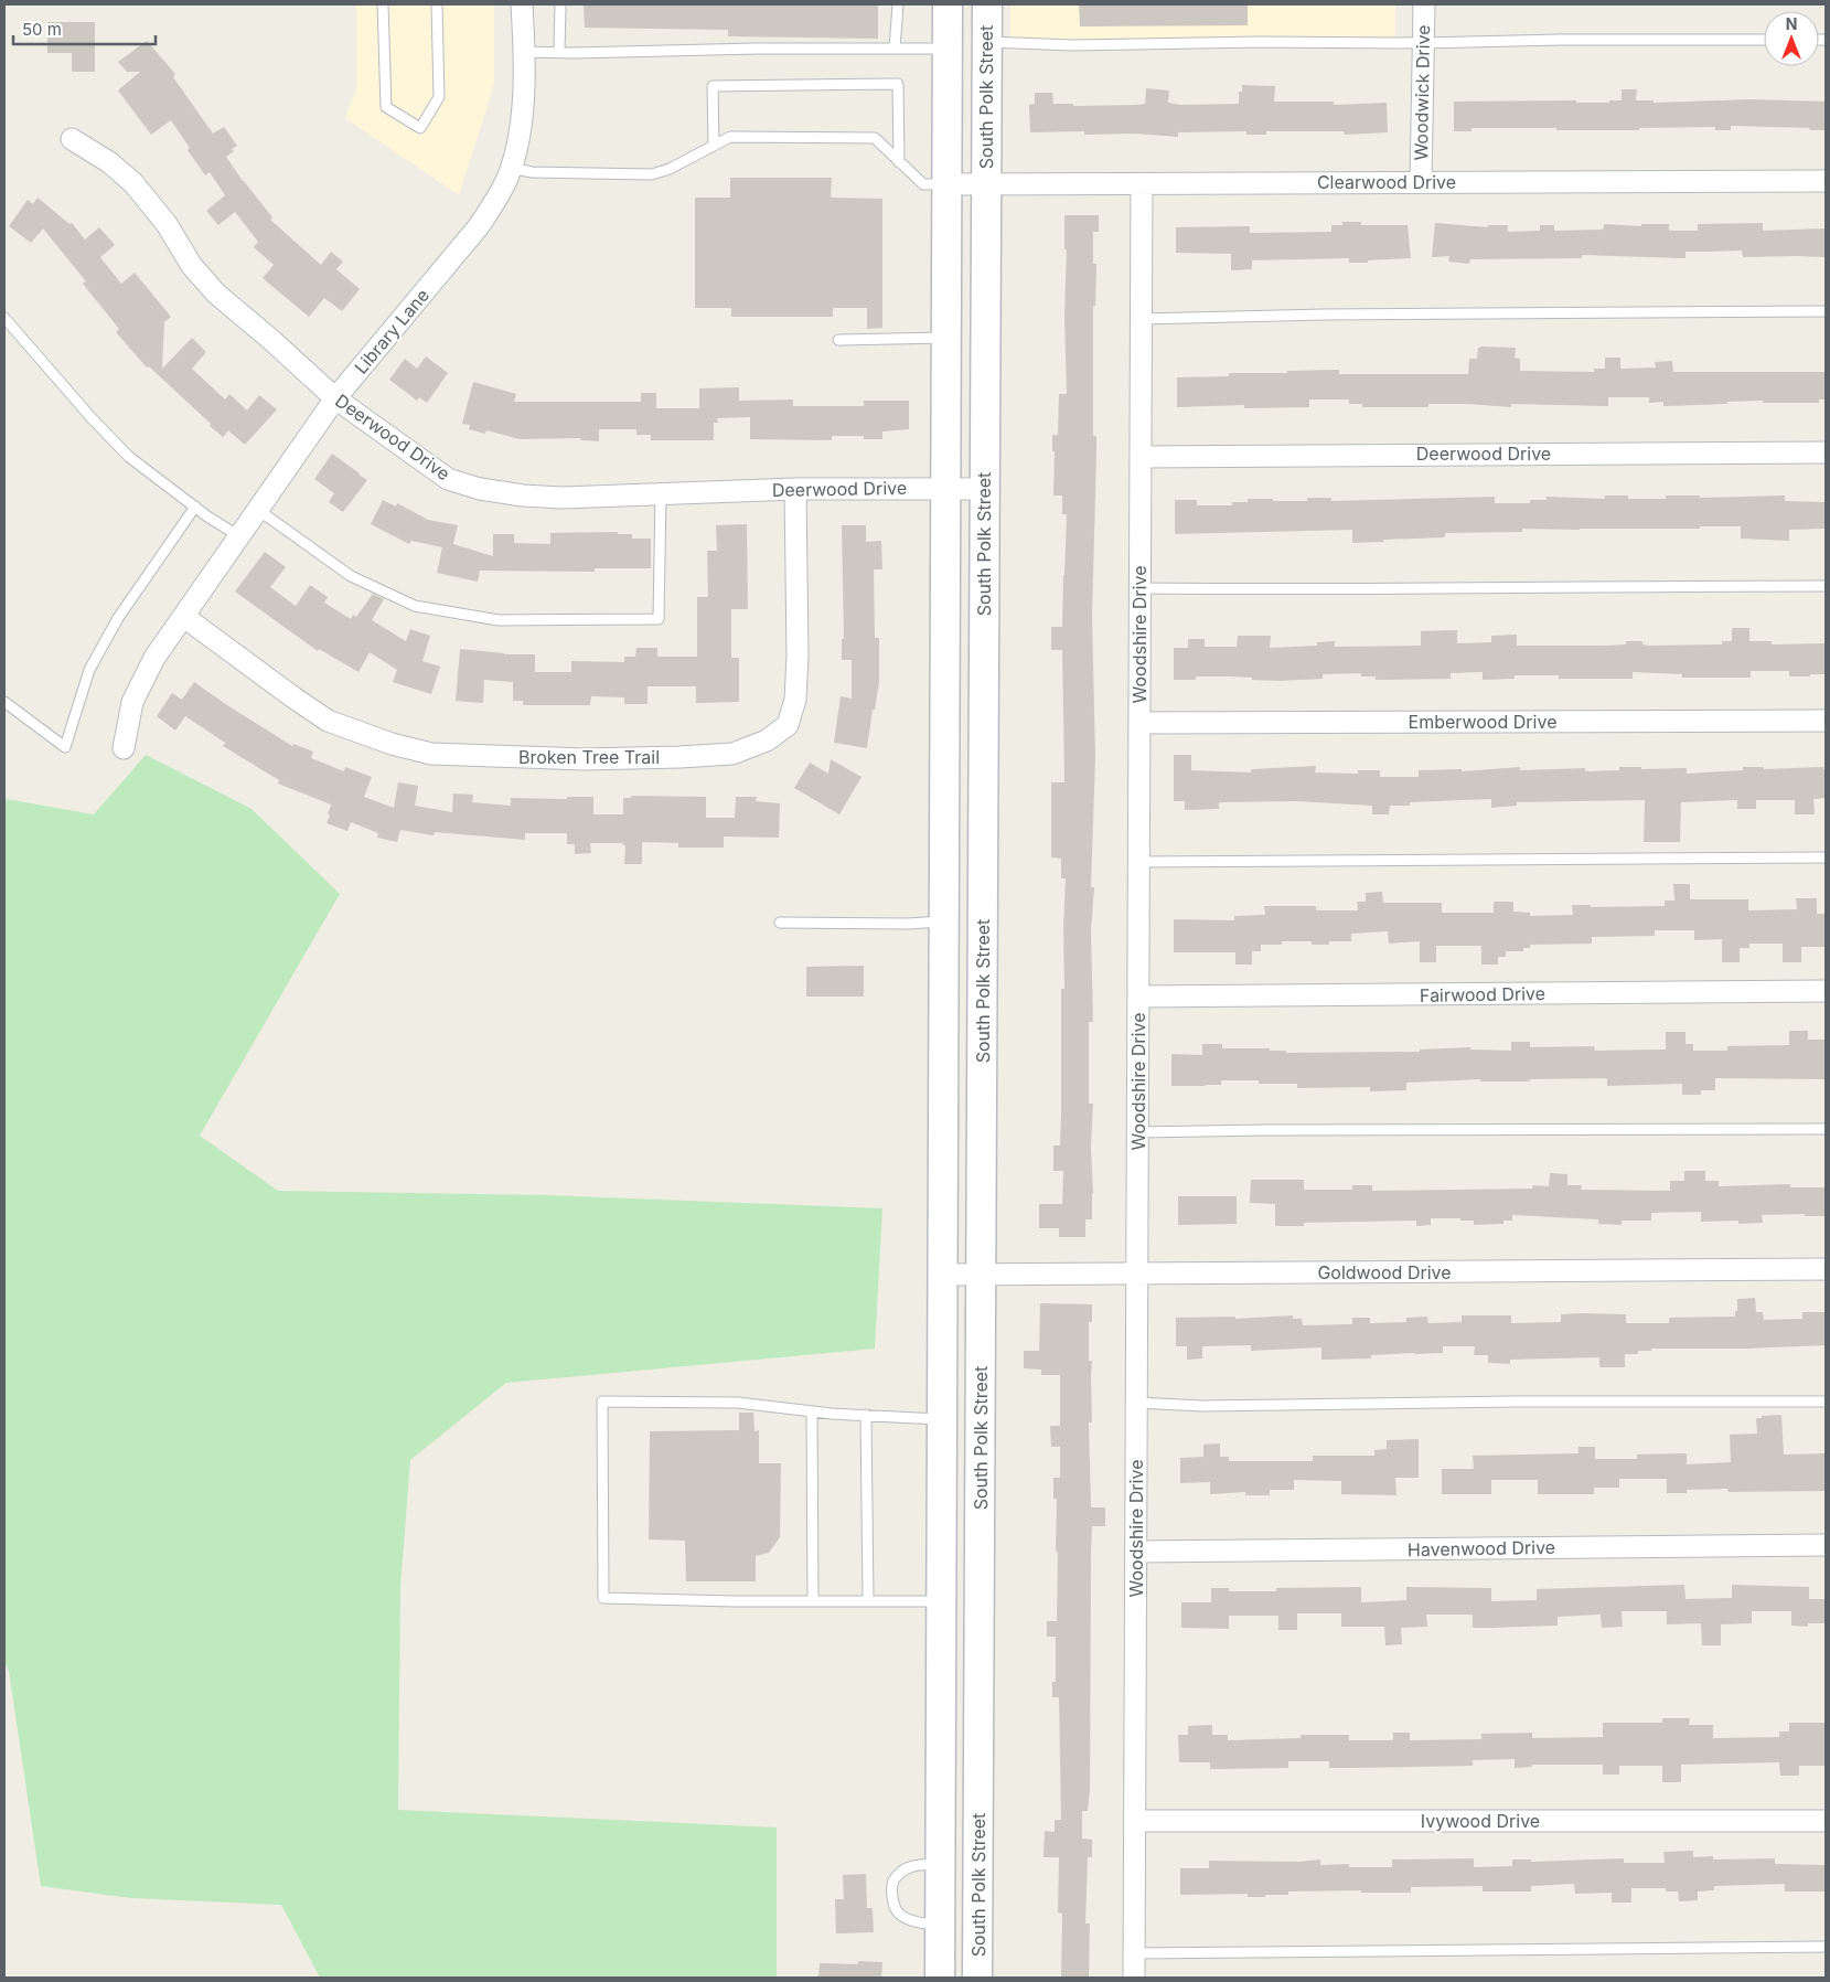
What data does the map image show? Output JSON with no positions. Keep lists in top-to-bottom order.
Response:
{
  "streets": {
    "main road": ["South Polk Street"],
    "street": [
      "Woodwick Drive",
      "Clearwood Drive",
      "Library Lane",
      "Deerwood Drive",
      "Woodshire Drive",
      "Emberwood Drive",
      "Broken Tree Trail",
      "Fairwood Drive",
      "Goldwood Drive",
      "Havenwood Drive",
      "Ivywood Drive"
    ]
  },
  "crossings": [
    ["Woodwick Drive", "Clearwood Drive"],
    ["South Polk Street", "Clearwood Drive"],
    ["South Polk Street", "Deerwood Drive"],
    ["South Polk Street", "Goldwood Drive"],
    ["Clearwood Drive", "Woodshire Drive"],
    ["Library Lane", "Deerwood Drive"],
    ["Library Lane", "Broken Tree Trail"],
    ["Deerwood Drive", "Woodshire Drive"],
    ["Deerwood Drive", "Broken Tree Trail"],
    ["Woodshire Drive", "Emberwood Drive"],
    ["Woodshire Drive", "Fairwood Drive"],
    ["Woodshire Drive", "Goldwood Drive"],
    ["Woodshire Drive", "Havenwood Drive"],
    ["Woodshire Drive", "Ivywood Drive"]
  ],
  "scale_bar": "50 m",
  "north": "top"
}
